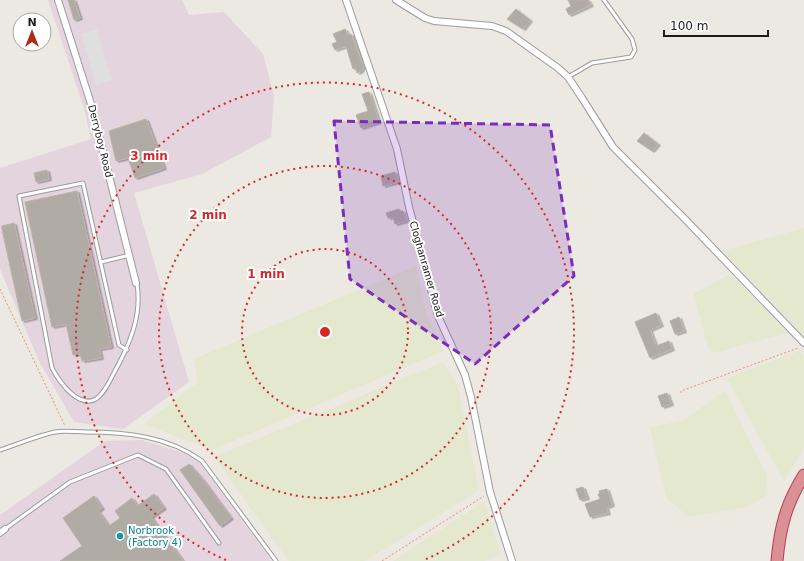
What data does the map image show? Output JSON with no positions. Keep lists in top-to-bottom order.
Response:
{
  "streets": {
    "street": ["Derryboy Road", "Cloghanramer Road"]
  },
  "places": ["Norbrook (Factory 4)"],
  "scale_bar": "100 m",
  "north": "top",
  "rings": ["3 min", "2 min", "1 min"]
}
